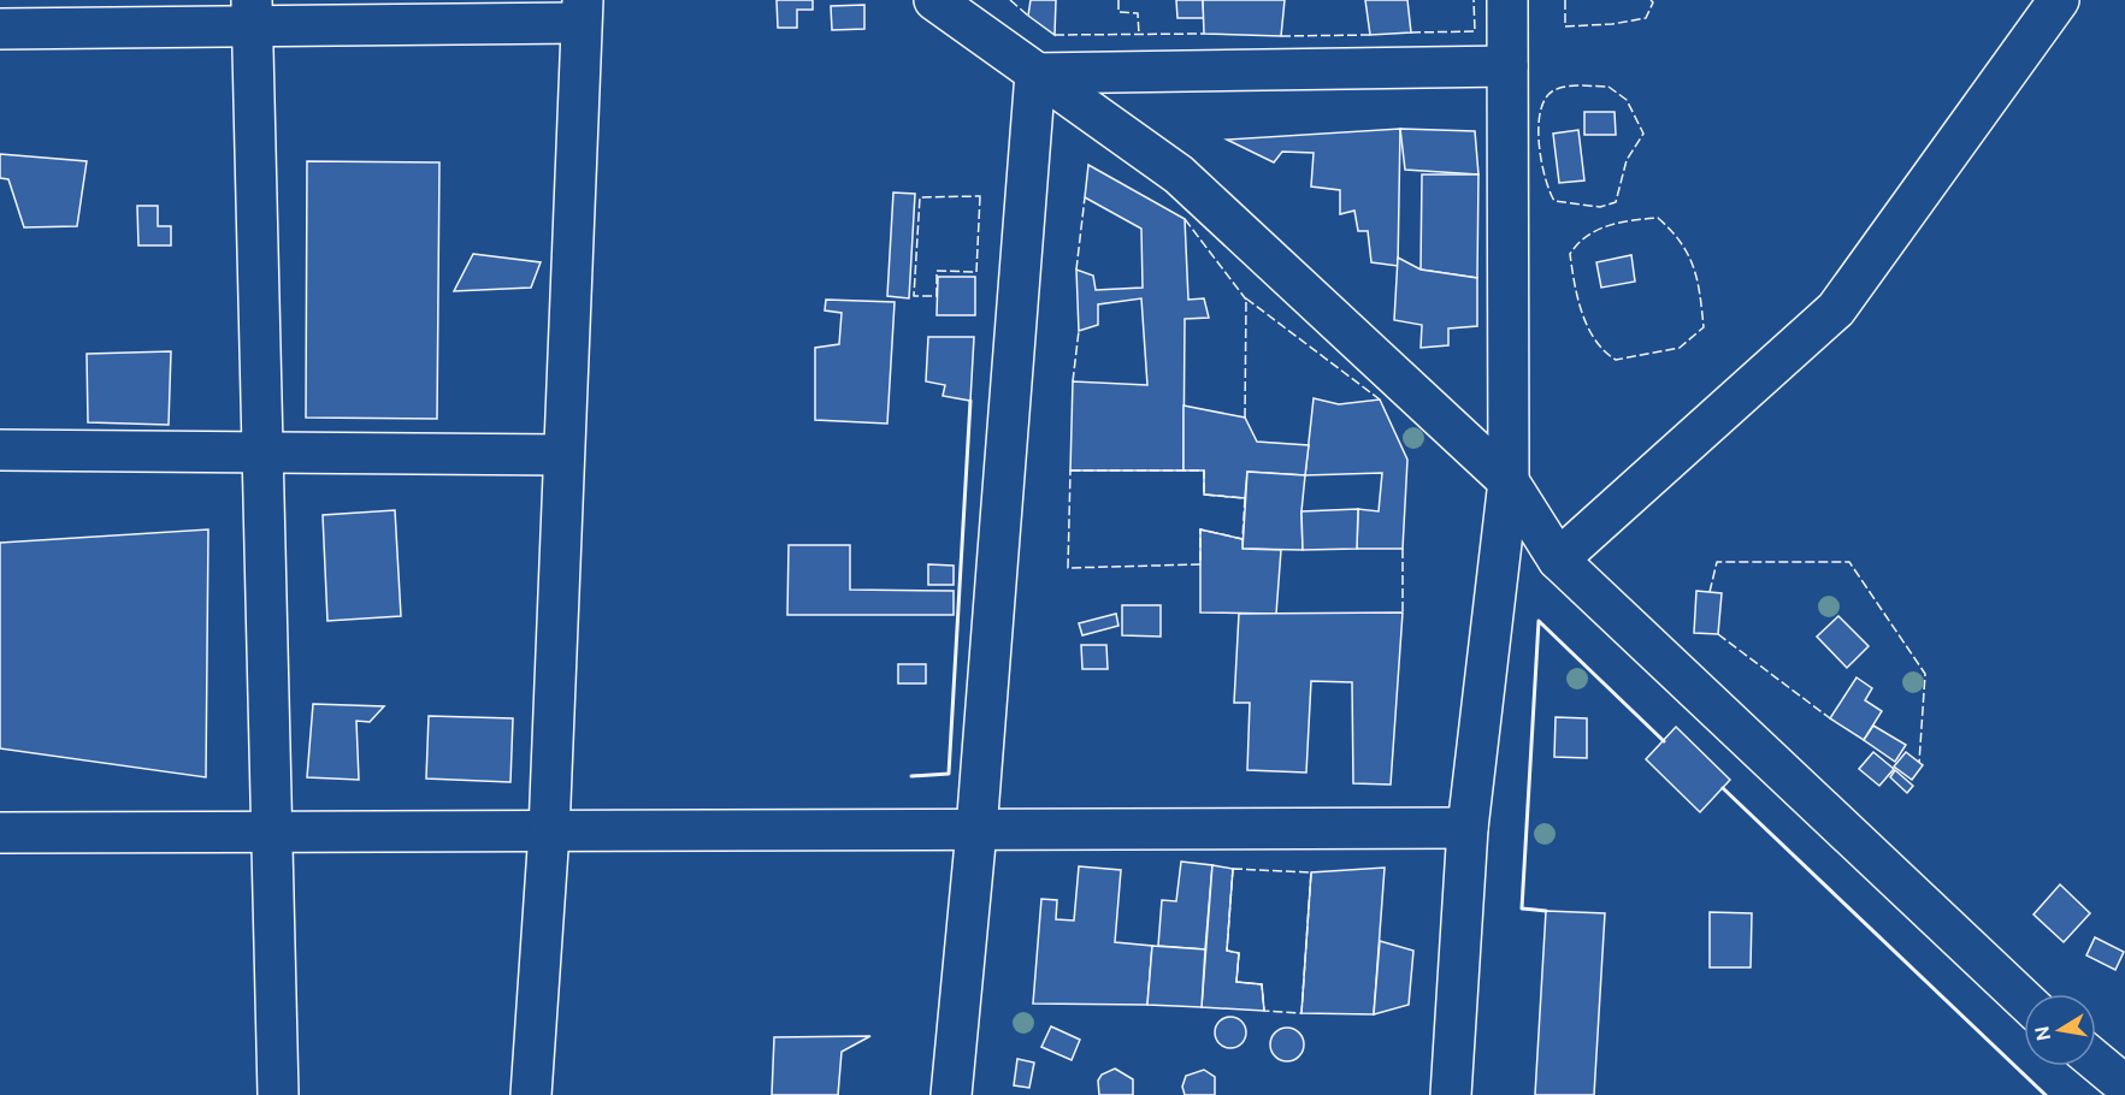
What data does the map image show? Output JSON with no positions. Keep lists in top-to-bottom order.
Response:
{
  "north": "left"
}
